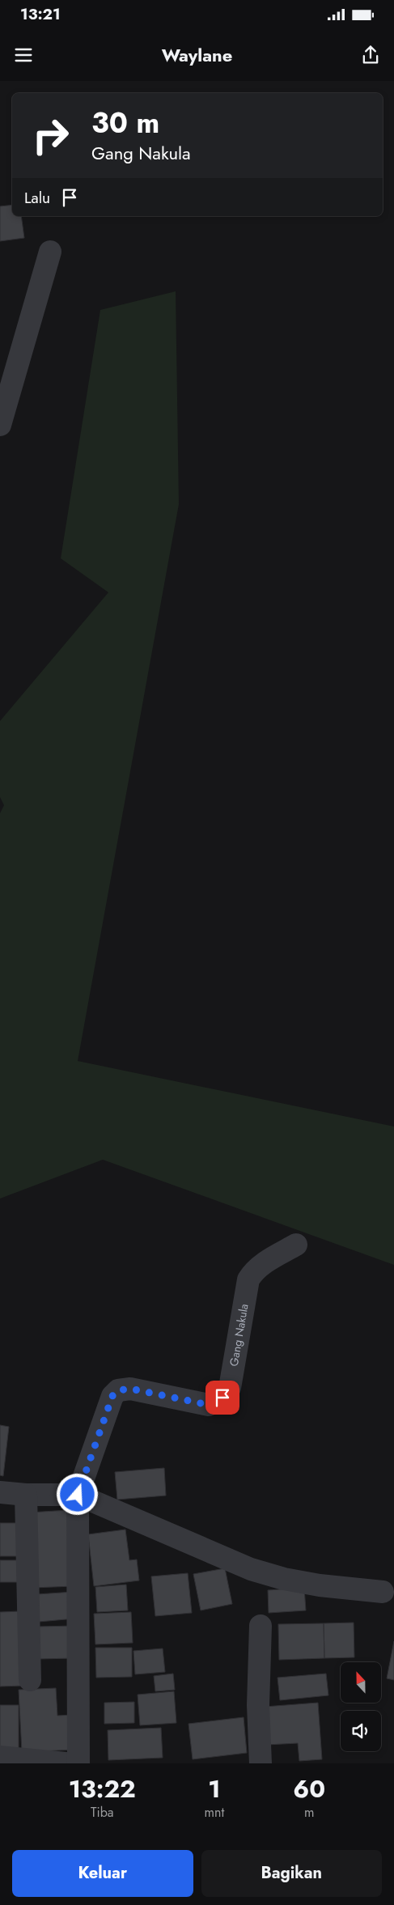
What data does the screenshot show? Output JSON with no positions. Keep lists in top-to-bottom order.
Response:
{
  "streets": {
    "street": ["Gang Nakula"]
  },
  "north": "top",
  "page": {
    "status": "13:21",
    "header": "Waylane",
    "turn": ["30 m", "Gang Nakula"],
    "then": "Lalu",
    "eta": [
      "13:22",
      "Tiba",
      "1",
      "mnt",
      "60",
      "m"
    ],
    "buttons": ["Keluar", "Bagikan"]
  }
}
